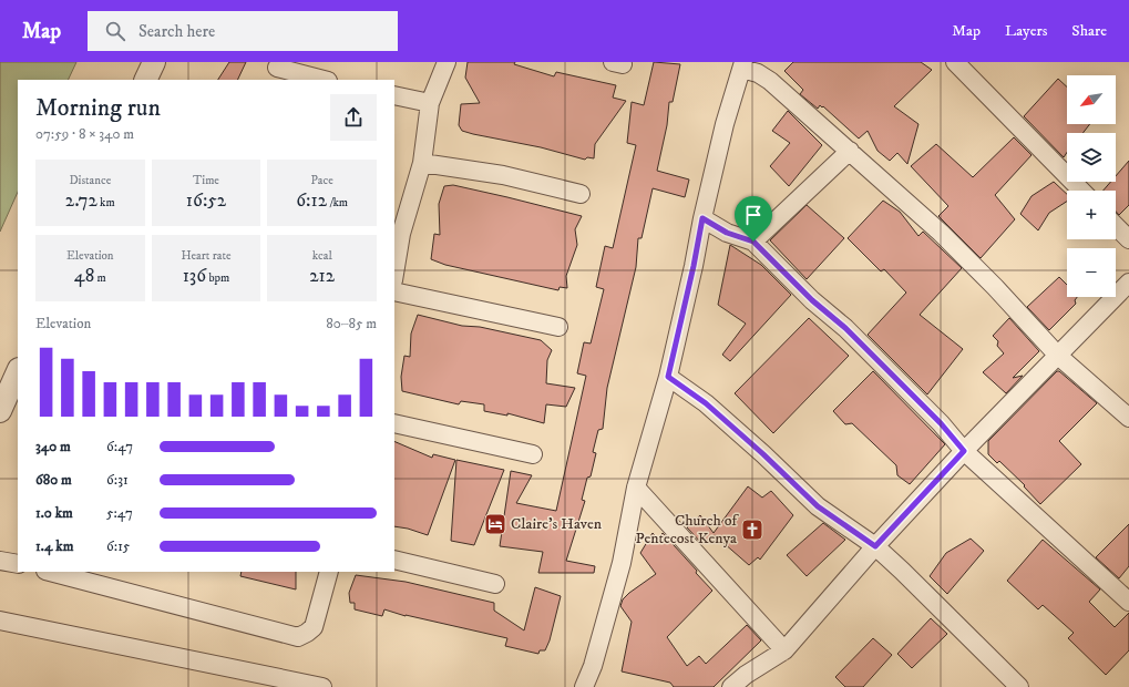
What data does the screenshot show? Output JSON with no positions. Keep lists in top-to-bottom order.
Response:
{
  "places": {
    "hotel": ["Claire's Haven"],
    "church": ["Church of Pentecost Kenya"]
  },
  "north": "bottom left",
  "page": {
    "header": "Map",
    "search": "Search here",
    "nav": ["Map", "Layers", "Share"],
    "map_buttons": ["+", "−"],
    "heading": ["Morning run", "07:59 · 8 × 340 m"],
    "stats": [
      ["Distance", "2.72 km"],
      ["Time", "16:52"],
      ["Pace", "6:12 /km"],
      ["Elevation", "48 m"],
      ["Heart rate", "136 bpm"],
      ["kcal", "212"]
    ],
    "chart": ["Elevation", "80–85 m"],
    "list": [
      {
        "name": "340 m",
        "note": "6:47"
      },
      {
        "name": "680 m",
        "note": "6:31"
      },
      {
        "name": "1.0 km",
        "note": "5:47"
      },
      {
        "name": "1.4 km",
        "note": "6:15"
      }
    ]
  }
}
